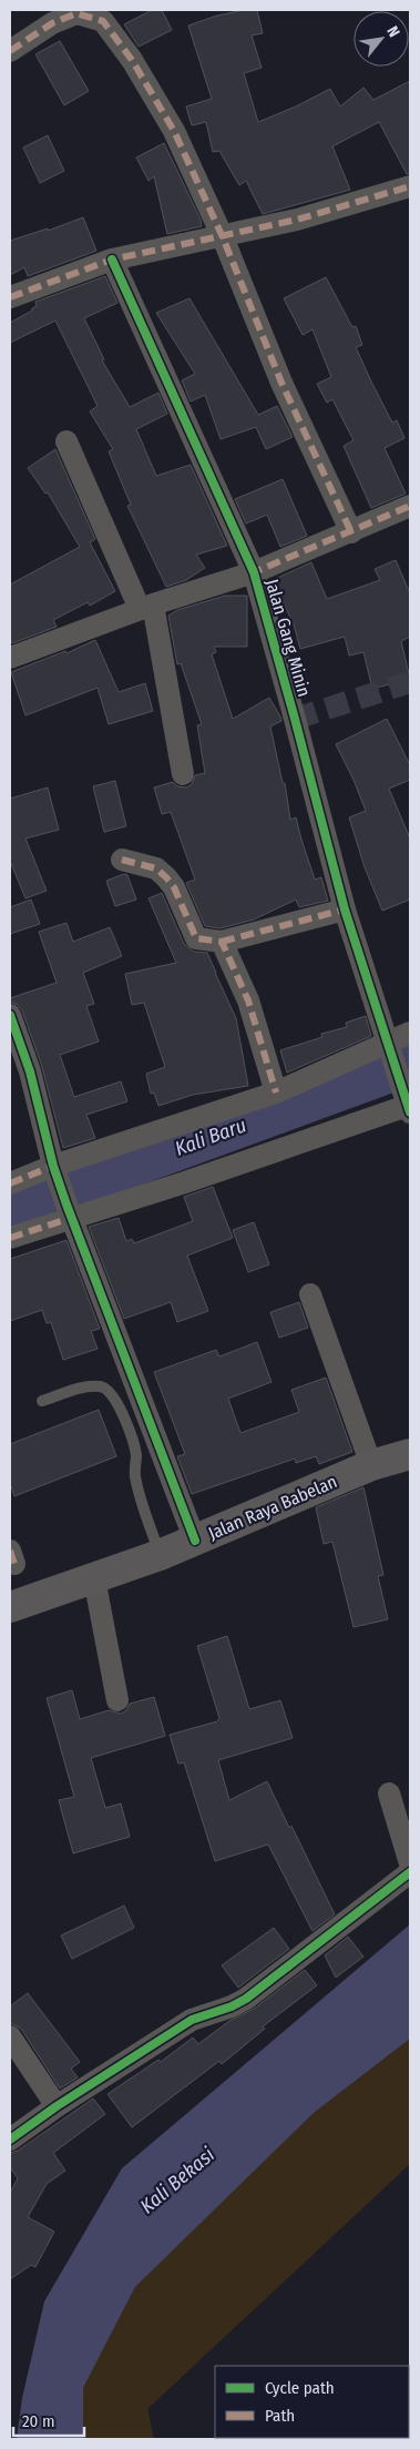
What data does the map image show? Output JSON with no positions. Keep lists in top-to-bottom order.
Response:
{
  "streets": {
    "main road": ["Jalan Raya Babelan"],
    "street": ["Jalan Gang Minin"]
  },
  "water": ["Kali Baru", "Kali Bekasi"],
  "legend": ["Cycle path", "Path"],
  "scale_bar": "20 m",
  "north": "top right"
}
